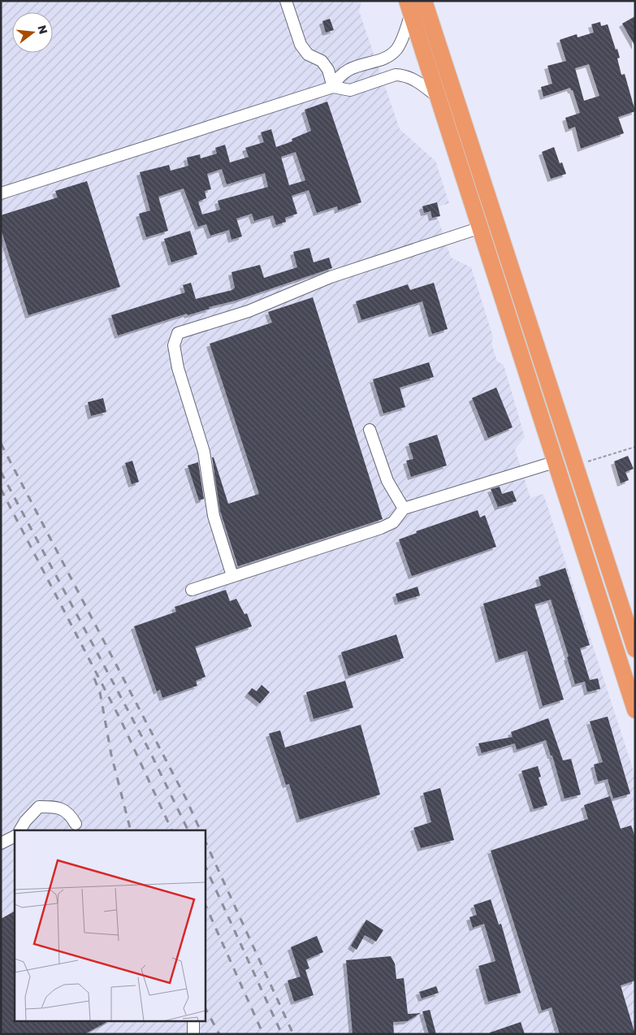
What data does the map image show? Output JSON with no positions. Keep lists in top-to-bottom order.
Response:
{
  "north": "right"
}
